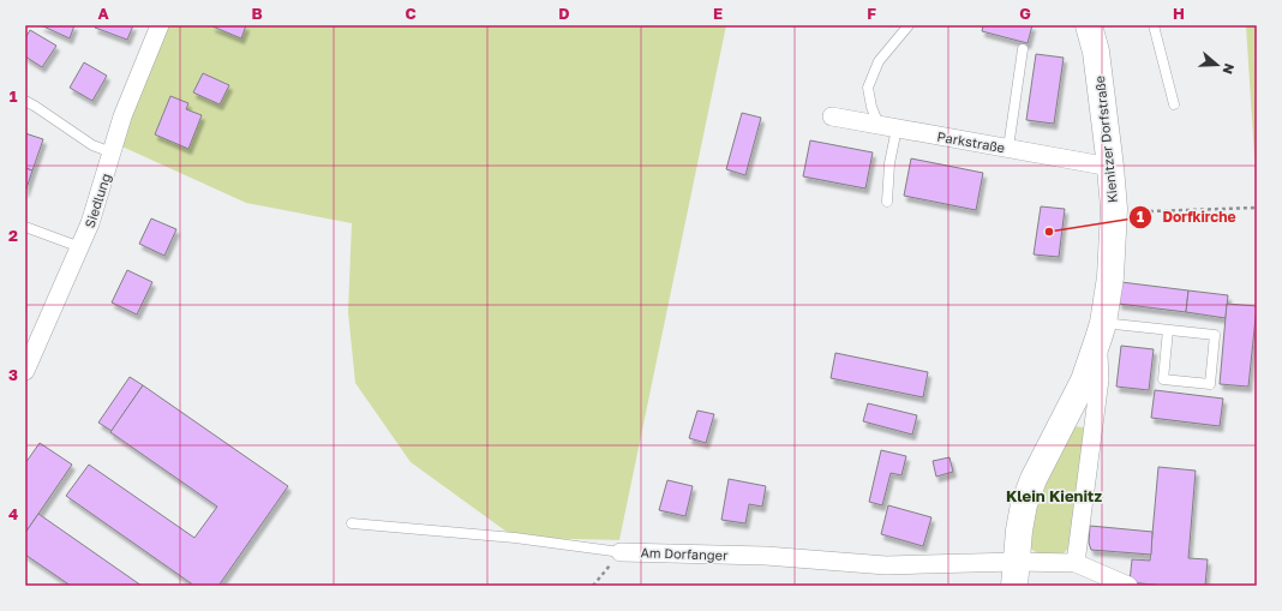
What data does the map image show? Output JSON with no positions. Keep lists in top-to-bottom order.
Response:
{
  "streets": {
    "street": [
      "Kienitzer Dorfstraße",
      "Parkstraße",
      "Siedlung",
      "Am Dorfanger"
    ]
  },
  "crossings": [
    ["Kienitzer Dorfstraße", "Parkstraße"],
    ["Kienitzer Dorfstraße", "Am Dorfanger"]
  ],
  "districts": ["Klein Kienitz"],
  "places": ["Dorfkirche"],
  "north": "right",
  "grid": {
    "columns": [
      "A",
      "B",
      "C",
      "D",
      "E",
      "F",
      "G",
      "H"
    ],
    "rows": [
      "1",
      "2",
      "3",
      "4"
    ]
  }
}
